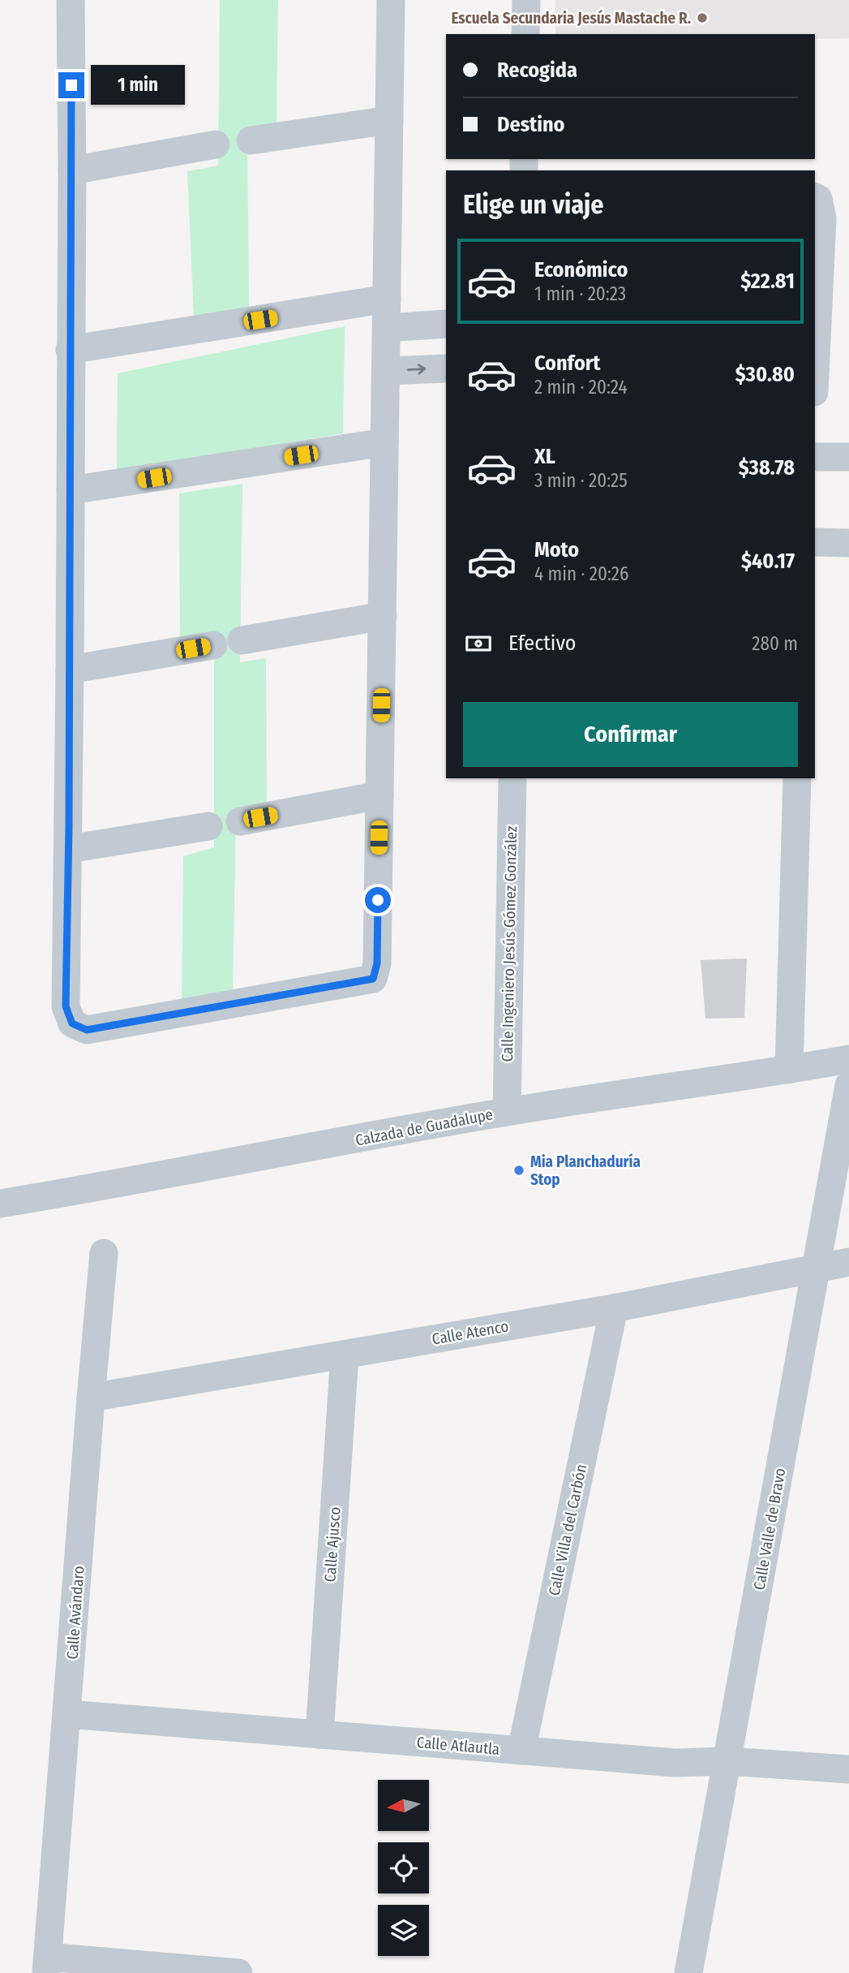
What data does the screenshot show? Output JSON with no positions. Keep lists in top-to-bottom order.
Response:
{
  "streets": {
    "street": [
      "Calle Ingeniero Jesús Gómez González",
      "Calzada de Guadalupe",
      "Calle Atenco",
      "Calle Valle de Bravo",
      "Calle Villa del Carbón",
      "Calle Ajusco",
      "Calle Avándaro",
      "Calle Atlautla"
    ]
  },
  "crossings": [
    ["Calle Ingeniero Jesús Gómez González", "Calzada de Guadalupe"],
    ["Calle Atenco", "Calle Valle de Bravo"],
    ["Calle Atenco", "Calle Villa del Carbón"],
    ["Calle Atenco", "Calle Ajusco"],
    ["Calle Atenco", "Calle Avándaro"],
    ["Calle Valle de Bravo", "Calle Atlautla"],
    ["Calle Villa del Carbón", "Calle Atlautla"],
    ["Calle Ajusco", "Calle Atlautla"],
    ["Calle Avándaro", "Calle Atlautla"]
  ],
  "places": ["Escuela Secundaria Jesús Mastache R.", "Mia Planchaduría Stop"],
  "north": "left",
  "page": {
    "banner": ["Recogida", "Destino"],
    "bubble": "1 min",
    "heading": "Elige un viaje",
    "list": [
      {
        "name": "Económico",
        "note": "1 min · 20:23",
        "value": "$22.81"
      },
      {
        "name": "Confort",
        "note": "2 min · 20:24",
        "value": "$30.80"
      },
      {
        "name": "XL",
        "note": "3 min · 20:25",
        "value": "$38.78"
      },
      {
        "name": "Moto",
        "note": "4 min · 20:26",
        "value": "$40.17"
      }
    ],
    "pay": ["Efectivo", "280 m"],
    "buttons": "Confirmar"
  }
}
